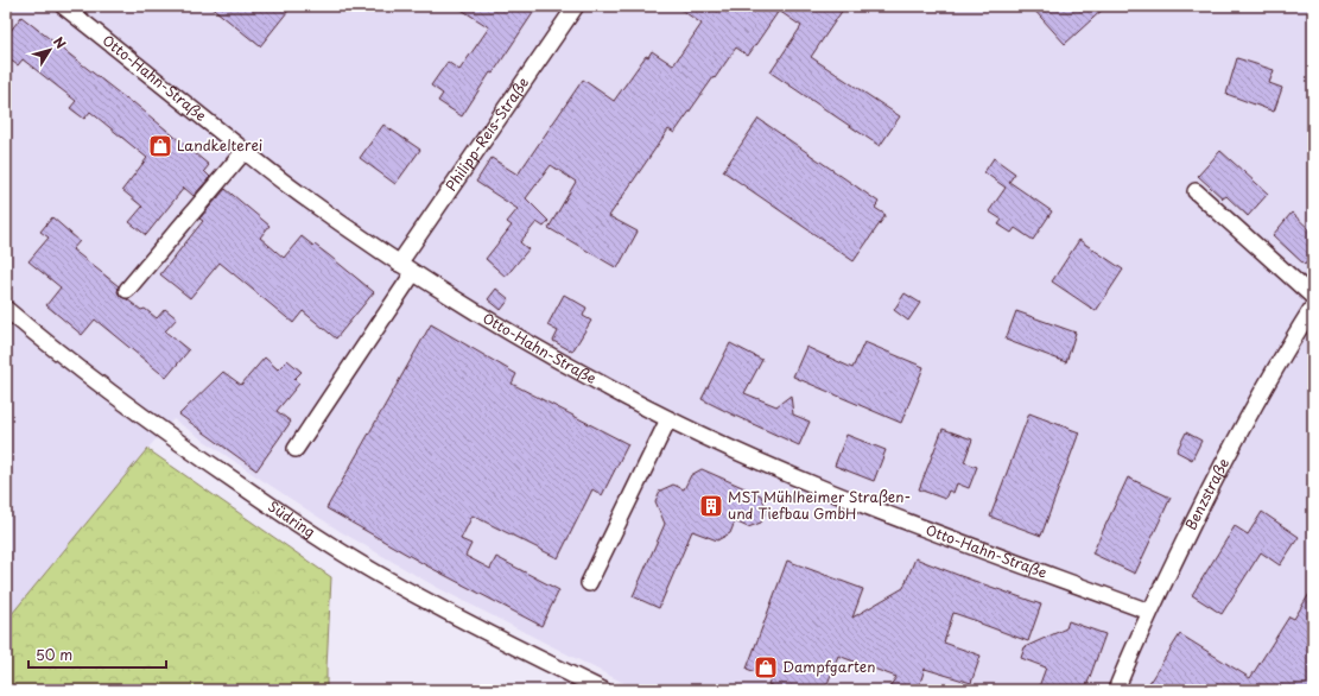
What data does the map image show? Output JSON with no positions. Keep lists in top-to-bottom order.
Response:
{
  "streets": {
    "street": [
      "Otto-Hahn-Straße",
      "Philipp-Reis-Straße",
      "Benzstraße",
      "Südring"
    ]
  },
  "crossings": [
    ["Otto-Hahn-Straße", "Philipp-Reis-Straße"],
    ["Otto-Hahn-Straße", "Benzstraße"]
  ],
  "places": {
    "shop": ["Landkelterei", "Dampfgarten"],
    "building": ["MST Mühlheimer Straßen- und Tiefbau GmbH"]
  },
  "scale_bar": "50 m",
  "north": "top right"
}
